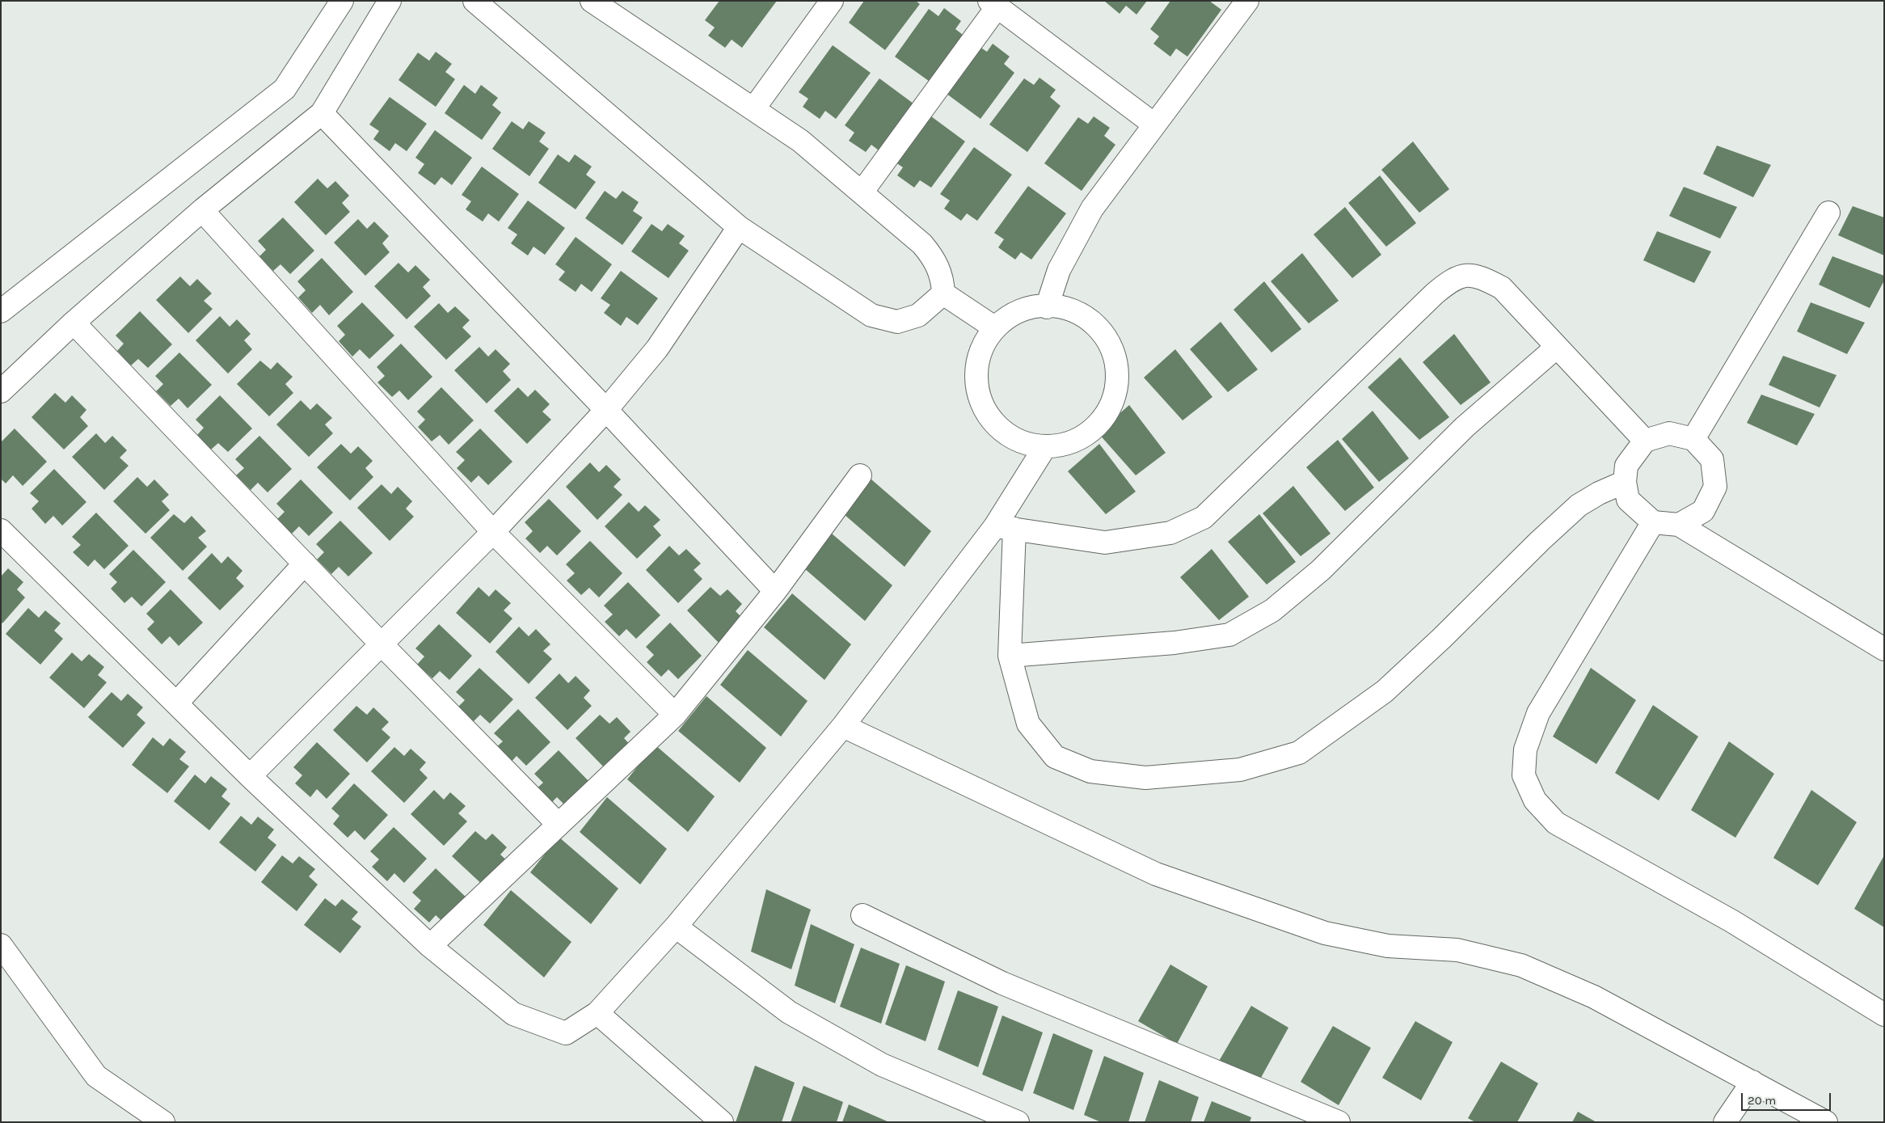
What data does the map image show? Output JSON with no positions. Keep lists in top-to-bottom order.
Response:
{
  "scale_bar": "20 m"
}
